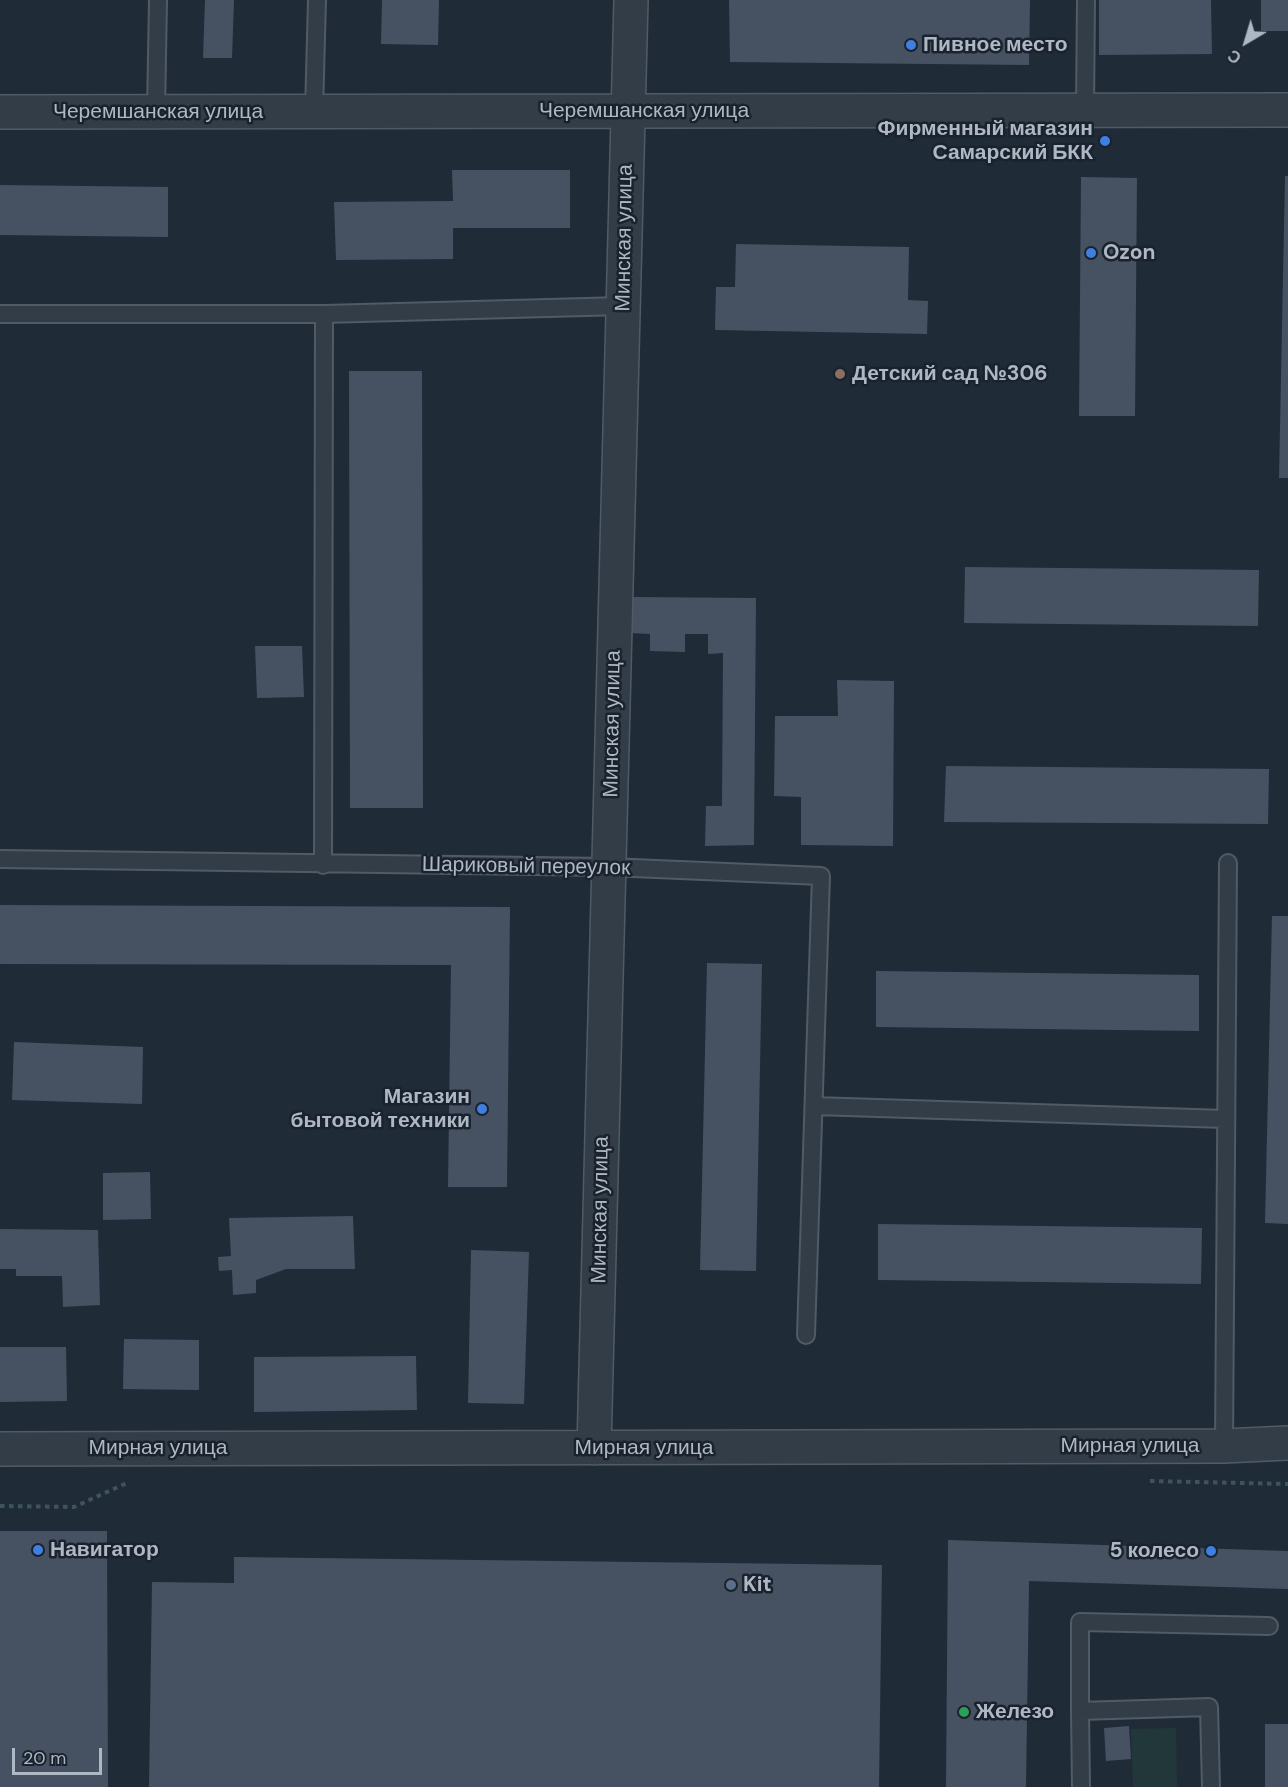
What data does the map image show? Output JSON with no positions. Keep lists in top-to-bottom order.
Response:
{
  "streets": {
    "street": ["Черемшанская улица", "Минская улица", "Мирная улица"],
    "lane": ["Шариковый переулок"]
  },
  "crossings": [
    ["Черемшанская улица", "Минская улица"],
    ["Минская улица", "Шариковый переулок"],
    ["Минская улица", "Мирная улица"]
  ],
  "places": [
    "Пивное место",
    "Фирменный магазин Самарский БКК",
    "Ozon",
    "Детский сад №306",
    "Магазин бытовой техники",
    "Навигатор",
    "5 колесо",
    "Kit",
    "Железо"
  ],
  "scale_bar": "20 m",
  "north": "bottom left"
}
